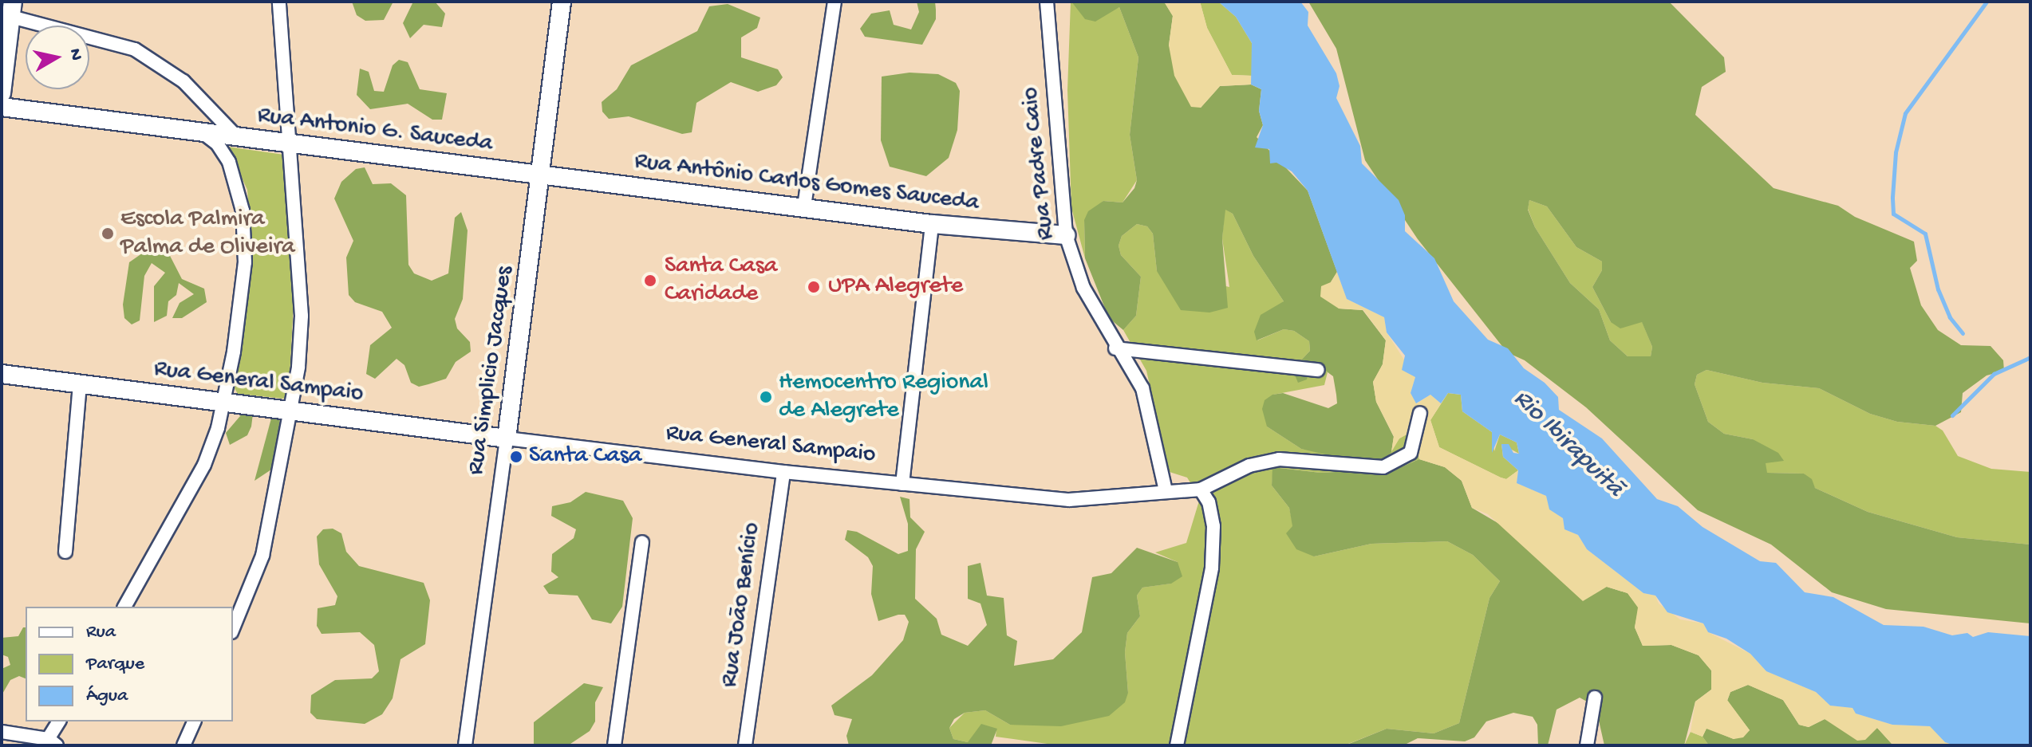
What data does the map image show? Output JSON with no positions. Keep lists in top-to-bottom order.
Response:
{
  "streets": {
    "street": [
      "Rua Antonio G. Sauceda",
      "Rua Padre Caio",
      "Rua Antônio Carlos Gomes Sauceda",
      "Rua Simplicio Jacques",
      "Rua General Sampaio",
      "Rua João Benício"
    ]
  },
  "crossings": [
    ["Rua Antonio G. Sauceda", "Rua Antônio Carlos Gomes Sauceda"],
    ["Rua Antonio G. Sauceda", "Rua Simplicio Jacques"],
    ["Rua Padre Caio", "Rua Antônio Carlos Gomes Sauceda"],
    ["Rua Padre Caio", "Rua General Sampaio"],
    ["Rua Antônio Carlos Gomes Sauceda", "Rua Simplicio Jacques"],
    ["Rua Simplicio Jacques", "Rua General Sampaio"],
    ["Rua General Sampaio", "Rua João Benício"]
  ],
  "water": ["Rio Ibirapuitã"],
  "places": [
    "Escola Palmira Palma de Oliveira",
    "Santa Casa Caridade",
    "UPA Alegrete",
    "Hemocentro Regional de Alegrete",
    "Santa Casa"
  ],
  "legend": ["Rua", "Parque", "Água"],
  "north": "right"
}
